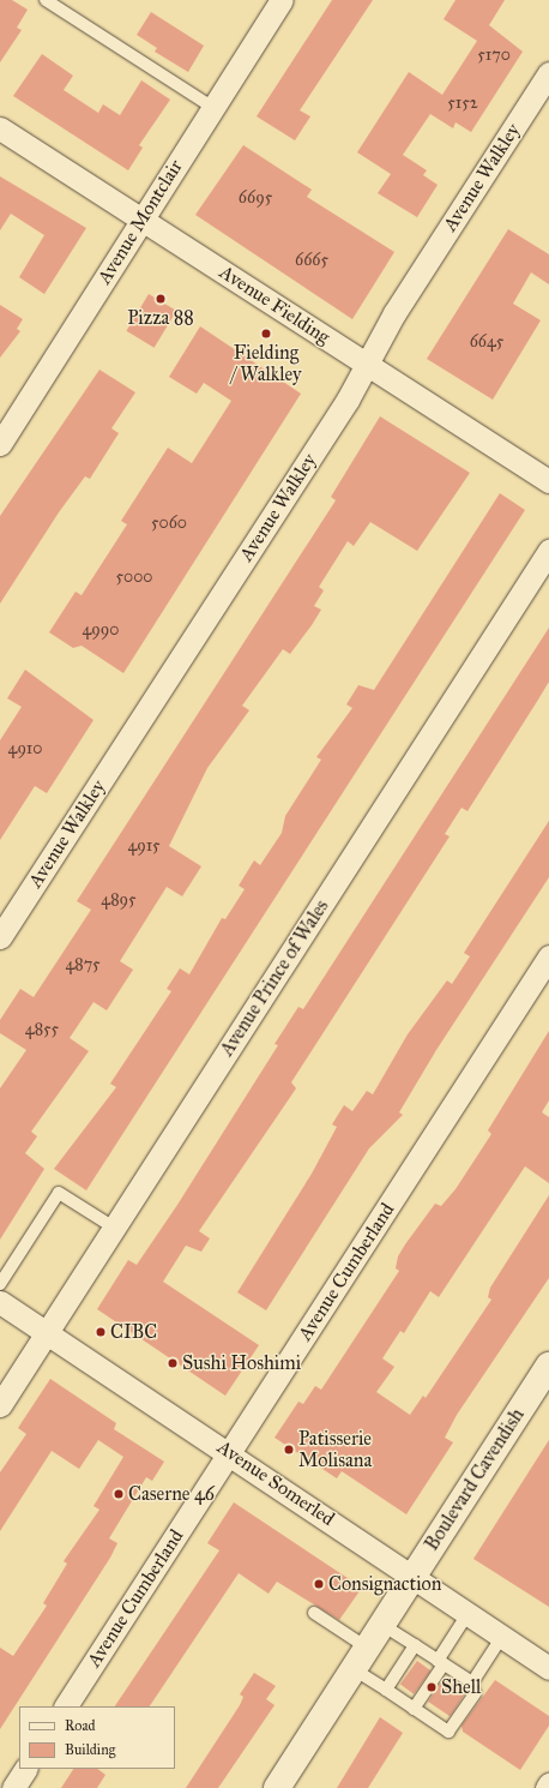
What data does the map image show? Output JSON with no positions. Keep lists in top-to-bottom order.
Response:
{
  "streets": {
    "main road": ["Boulevard Cavendish"],
    "street": [
      "Avenue Walkley",
      "Avenue Montclair",
      "Avenue Fielding",
      "Avenue Prince of Wales",
      "Avenue Cumberland",
      "Avenue Somerled"
    ]
  },
  "crossings": [
    ["Avenue Walkley", "Avenue Fielding"],
    ["Avenue Montclair", "Avenue Fielding"],
    ["Avenue Prince of Wales", "Avenue Somerled"],
    ["Avenue Cumberland", "Avenue Somerled"],
    ["Boulevard Cavendish", "Avenue Somerled"]
  ],
  "places": [
    "Pizza 88",
    "Fielding / Walkley",
    "CIBC",
    "Sushi Hoshimi",
    "Patisserie Molisana",
    "Caserne 46",
    "Consignaction",
    "Shell"
  ],
  "house_numbers": [
    "5170",
    "5152",
    "6695",
    "6665",
    "6645",
    "5060",
    "5000",
    "4990",
    "4910",
    "4915",
    "4895",
    "4875",
    "4855"
  ],
  "legend": ["Road", "Building"]
}
